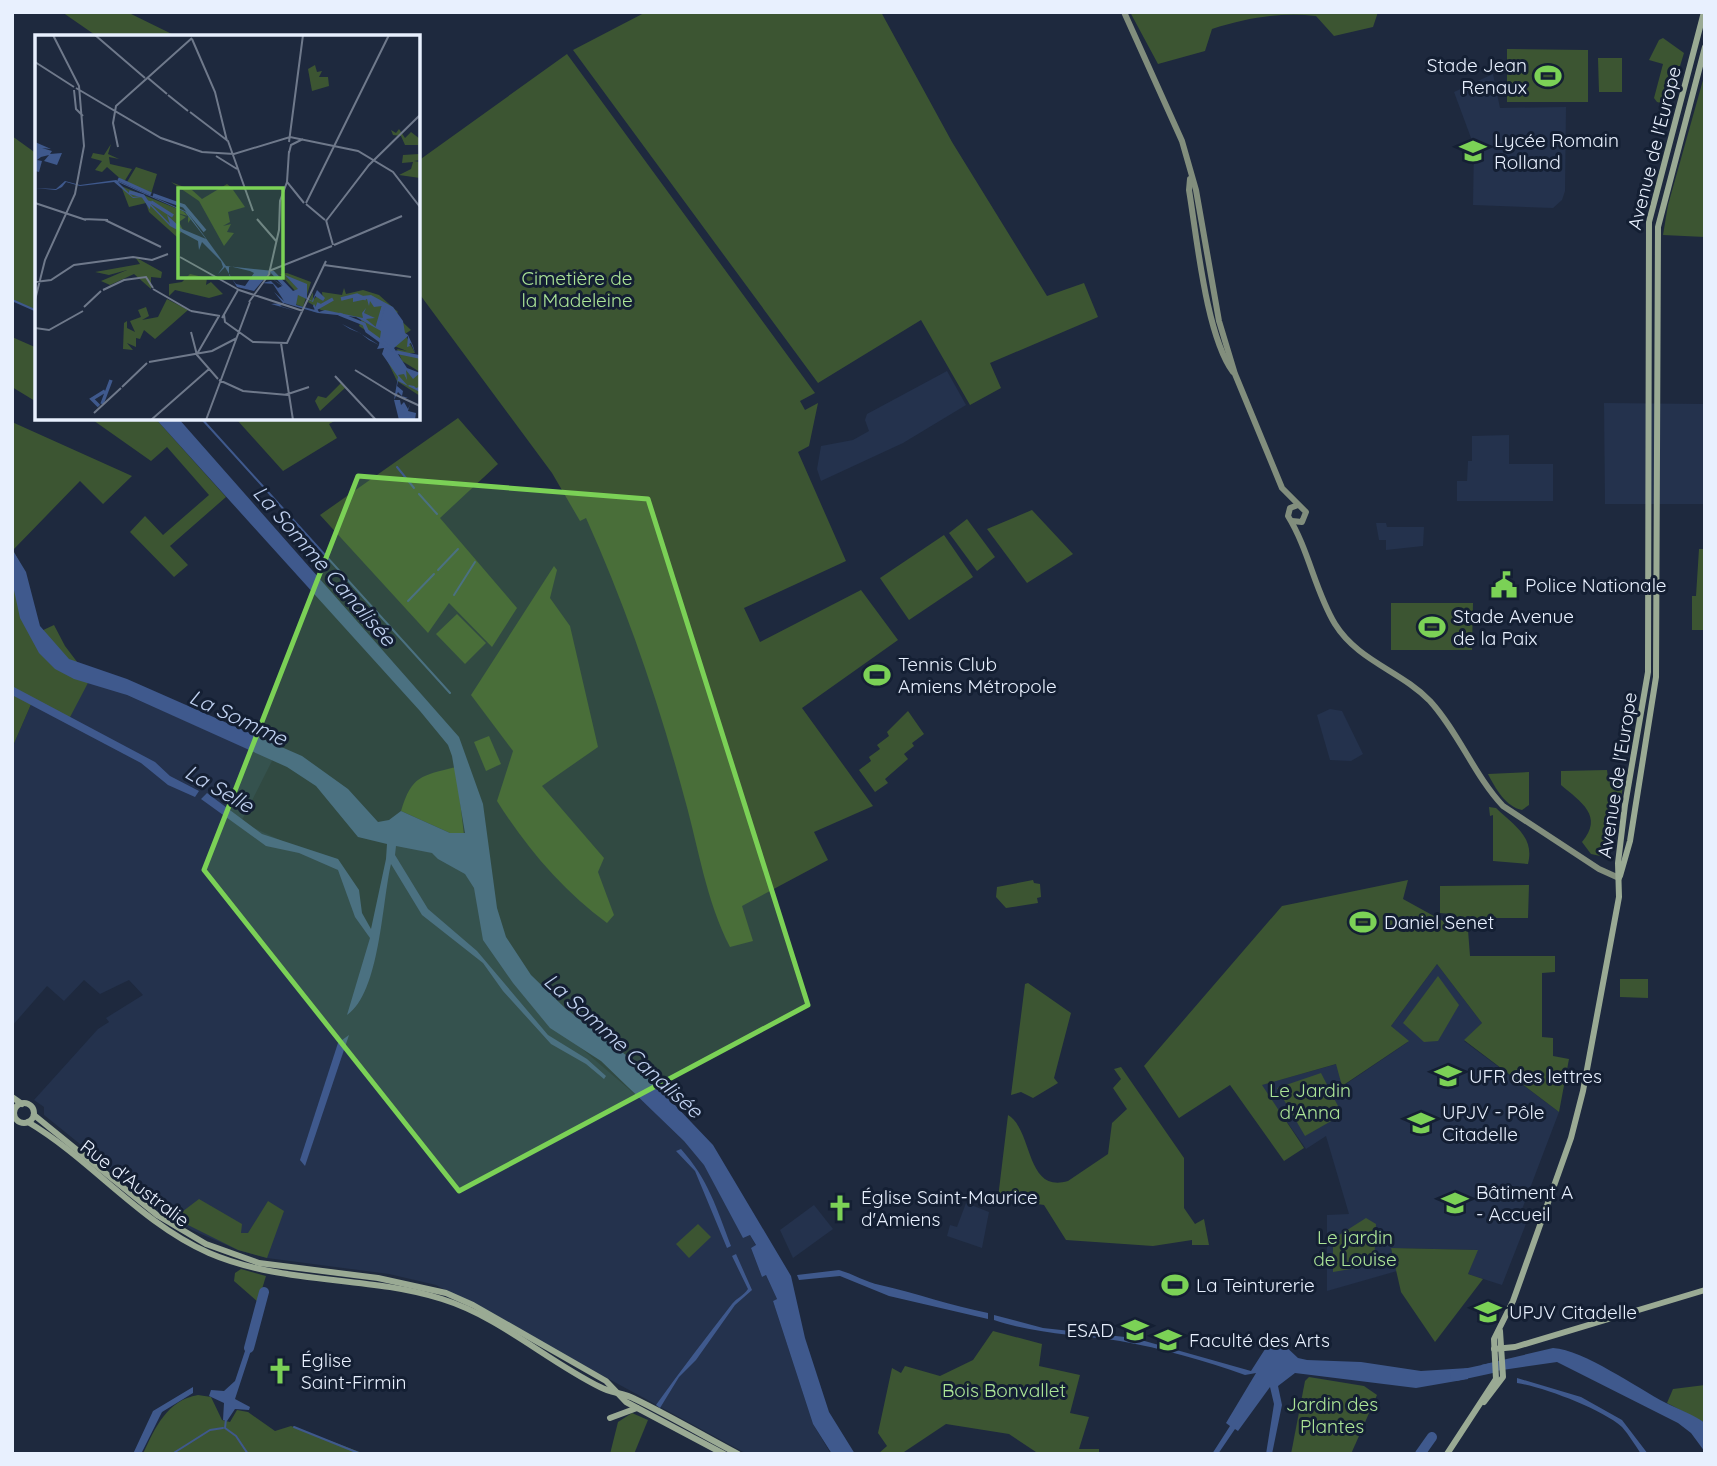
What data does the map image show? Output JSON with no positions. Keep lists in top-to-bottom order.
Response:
{
  "streets": {
    "main road": ["Avenue de l'Europe", "Rue d'Australie"]
  },
  "water": ["La Somme Canalisée", "La Somme", "La Selle"],
  "parks": [
    "Cimetière de la Madeleine",
    "Le Jardin d'Anna",
    "Le jardin de Louise",
    "Bois Bonvallet",
    "Jardin des Plantes"
  ],
  "places": {
    "sports": [
      "Stade Jean Renaux",
      "Stade Avenue de la Paix",
      "Tennis Club Amiens Métropole",
      "Daniel Senet",
      "La Teinturerie"
    ],
    "school or university": [
      "Lycée Romain Rolland",
      "UFR des lettres",
      "UPJV - Pôle Citadelle",
      "Bâtiment A - Accueil",
      "UPJV Citadelle",
      "ESAD",
      "Faculté des Arts"
    ],
    "public building": ["Police Nationale"],
    "church": ["Église Saint-Maurice d'Amiens", "Église Saint-Firmin"]
  }
}
